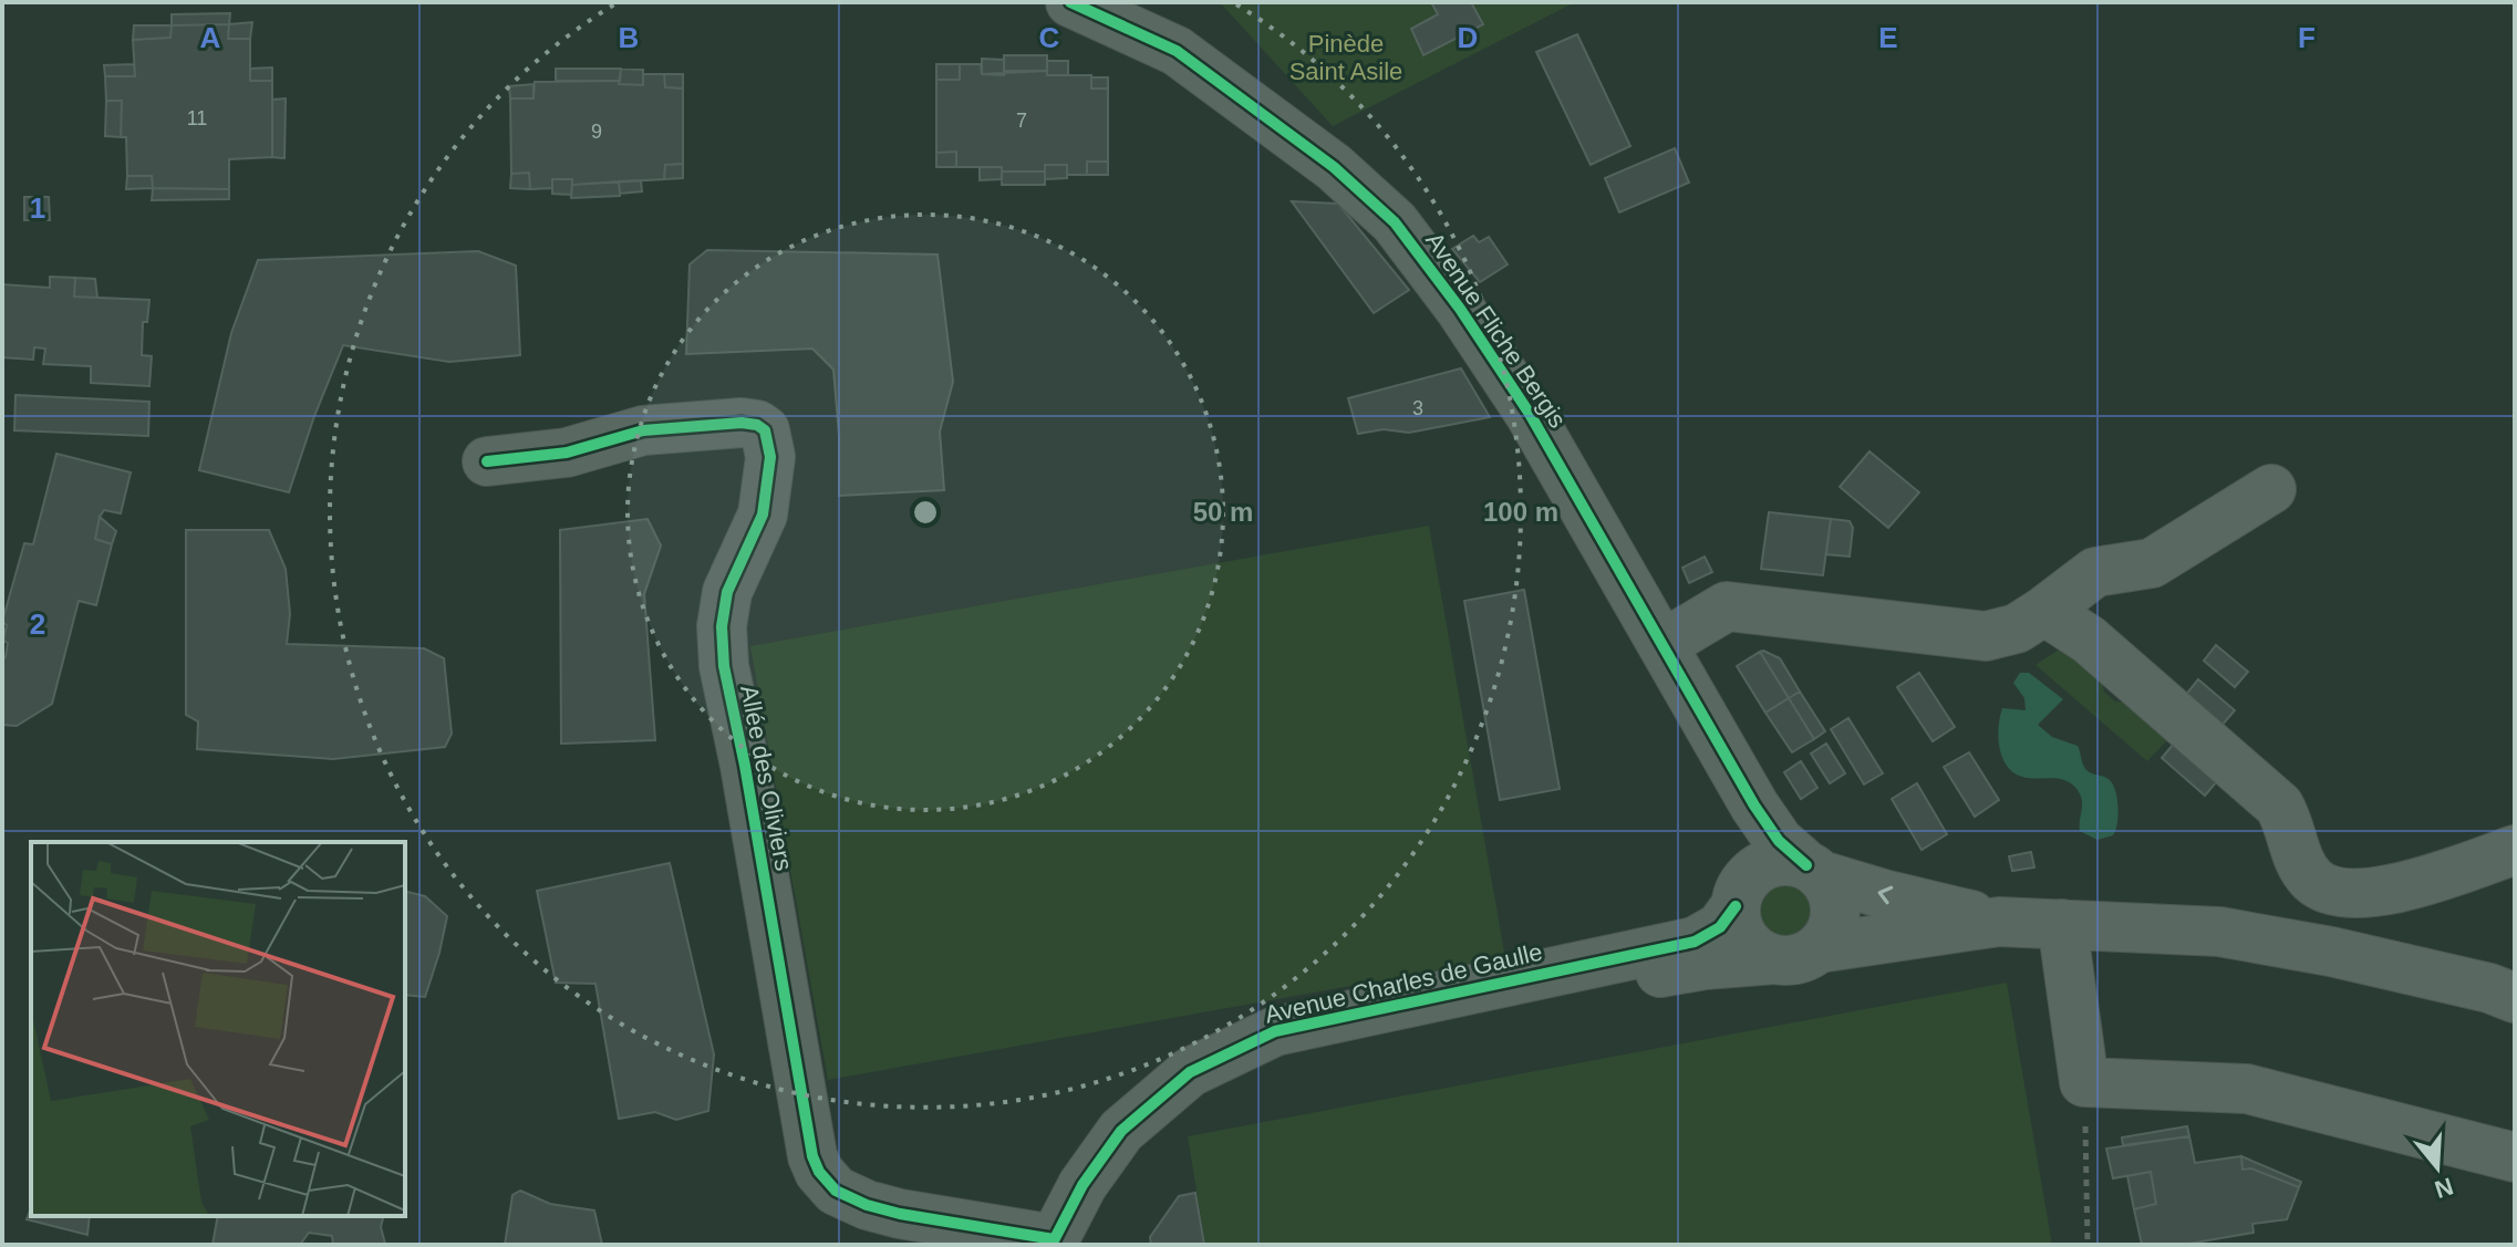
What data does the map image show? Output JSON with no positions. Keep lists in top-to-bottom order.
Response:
{
  "streets": {
    "street": ["Avenue Fliche Bergis", "Allée des Oliviers", "Avenue Charles de Gaulle"]
  },
  "crossings": [
    ["Avenue Fliche Bergis", "Avenue Charles de Gaulle"],
    ["Allée des Oliviers", "Avenue Charles de Gaulle"]
  ],
  "parks": ["Pinède Saint Asile"],
  "house_numbers": [
    "11",
    "7",
    "9",
    "3"
  ],
  "north": "bottom",
  "grid": {
    "columns": [
      "A",
      "B",
      "C",
      "D",
      "E",
      "F"
    ],
    "rows": ["1", "2"]
  },
  "rings": ["50 m", "100 m"]
}
